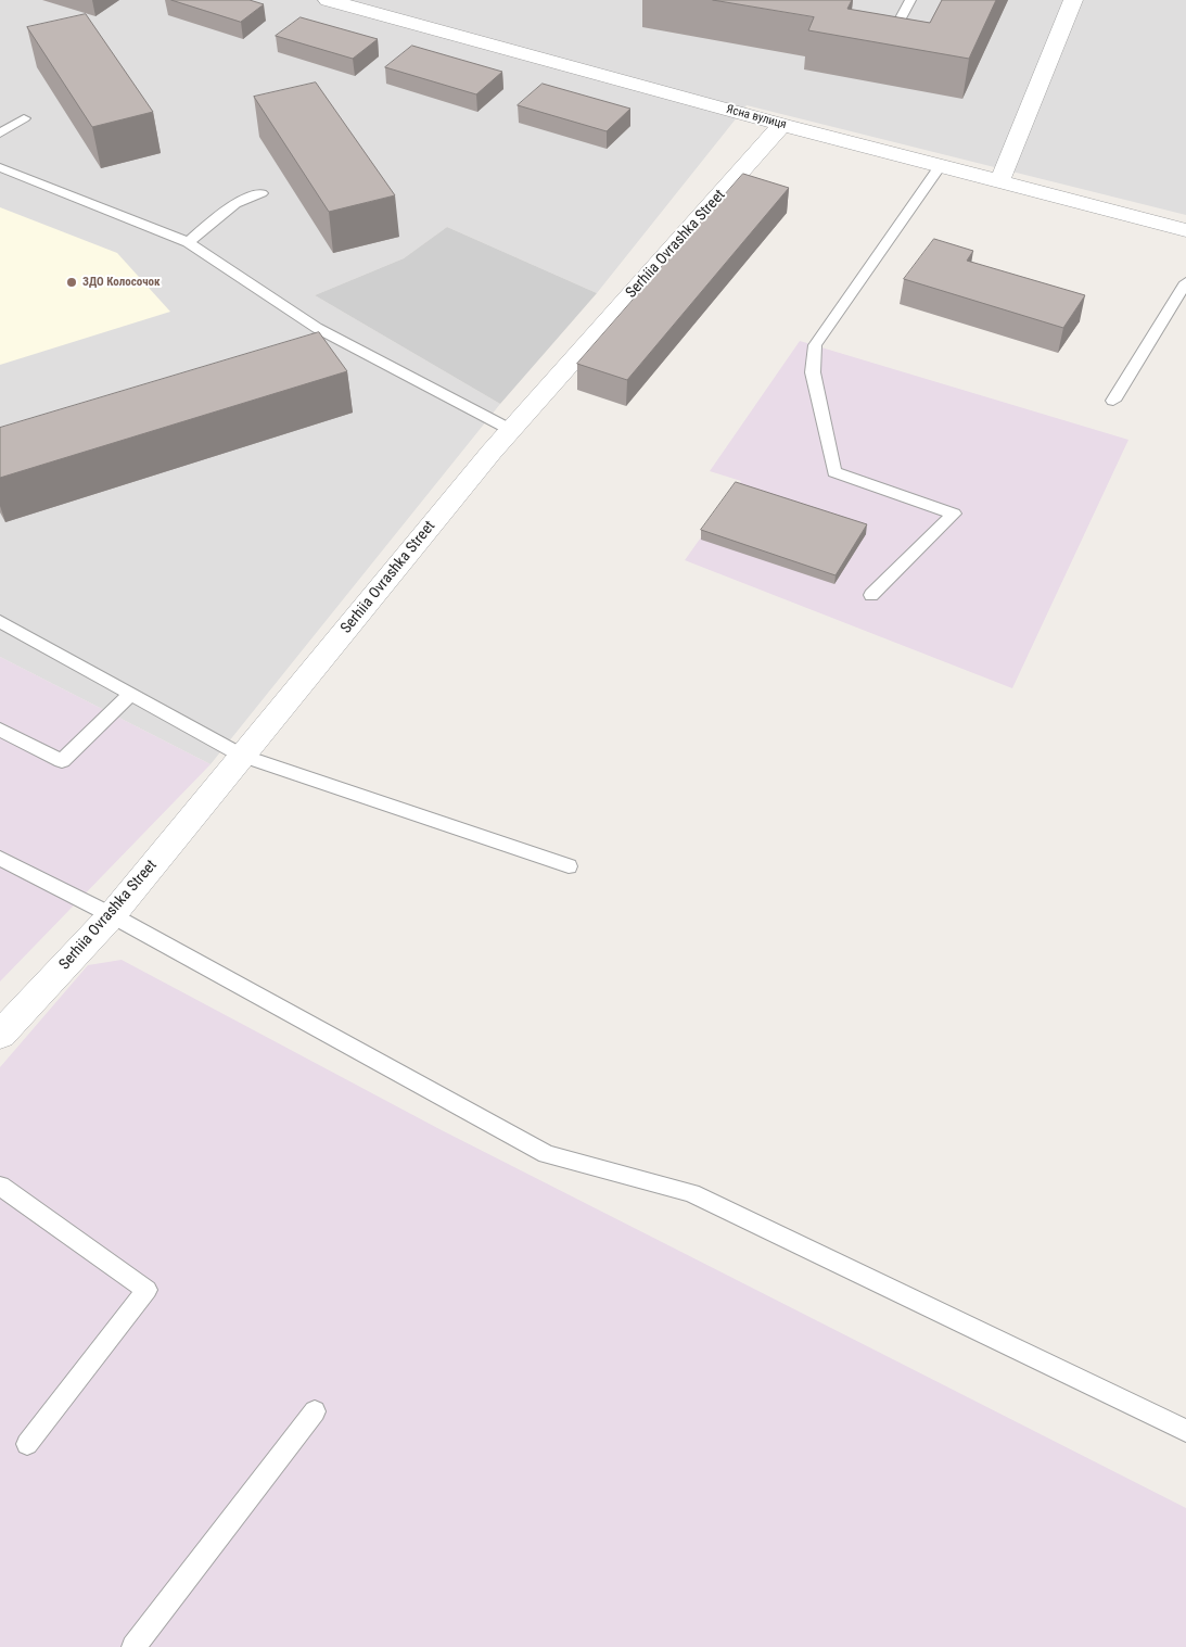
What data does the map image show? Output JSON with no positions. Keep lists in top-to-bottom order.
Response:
{
  "streets": {
    "street": ["Ясна вулиця", "Serhiia Ovrashka Street"]
  },
  "crossings": [
    ["Ясна вулиця", "Serhiia Ovrashka Street"]
  ],
  "places": ["ЗДО Колосочок"]
}
